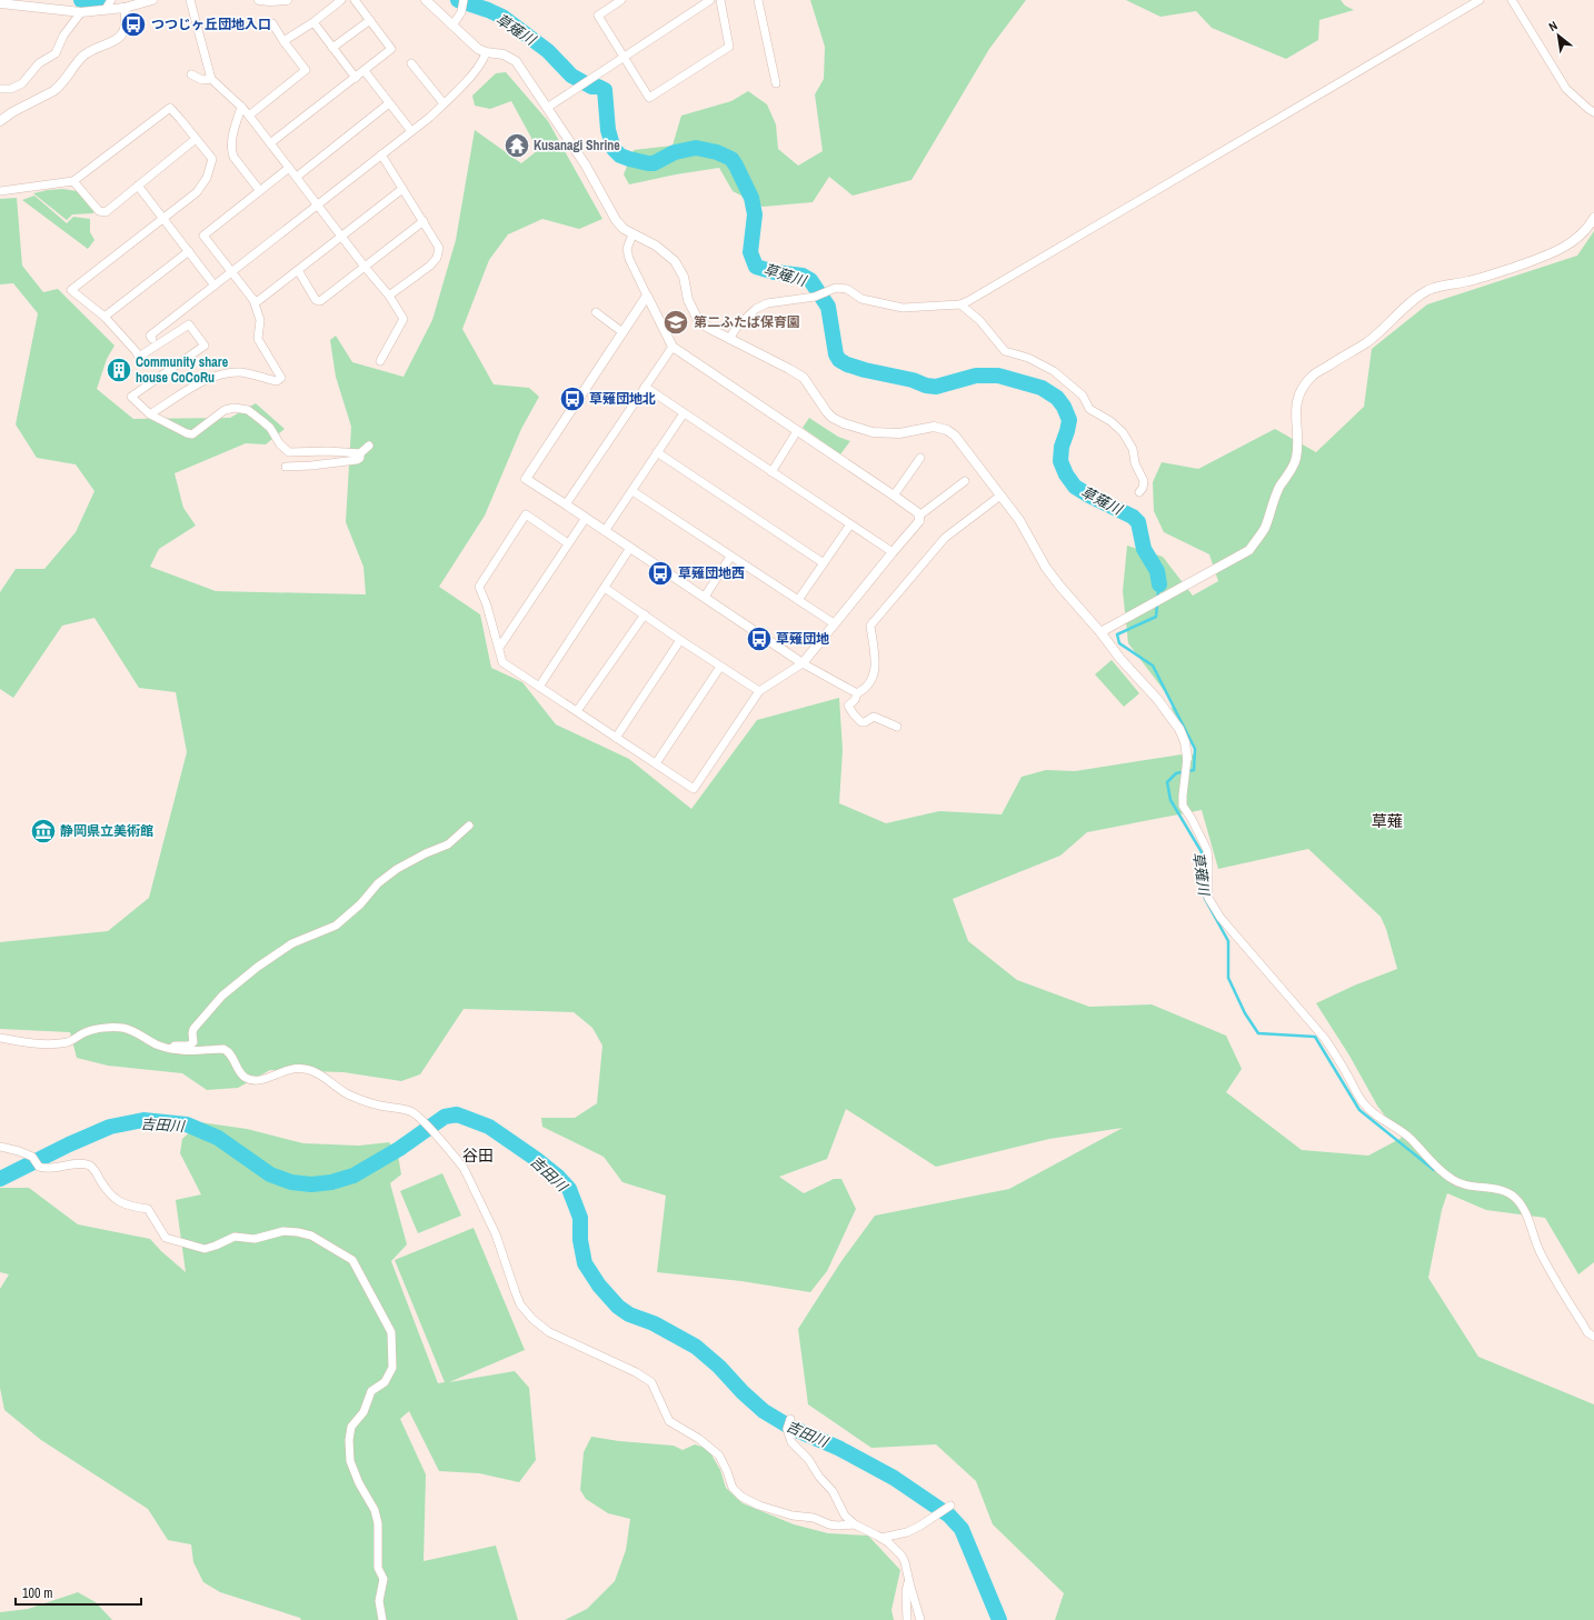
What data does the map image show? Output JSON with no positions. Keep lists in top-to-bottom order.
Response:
{
  "districts": ["草薙", "谷田"],
  "water": ["草薙川", "吉田川"],
  "places": {
    "bus stop": [
      "つつじヶ丘団地入口",
      "草薙団地北",
      "草薙団地西",
      "草薙団地"
    ],
    "temple": ["Kusanagi Shrine"],
    "school or university": ["第二ふたば保育園"],
    "building": ["Community share house CoCoRu"],
    "museum": ["静岡県立美術館"]
  },
  "scale_bar": "100 m",
  "north": "top left"
}
